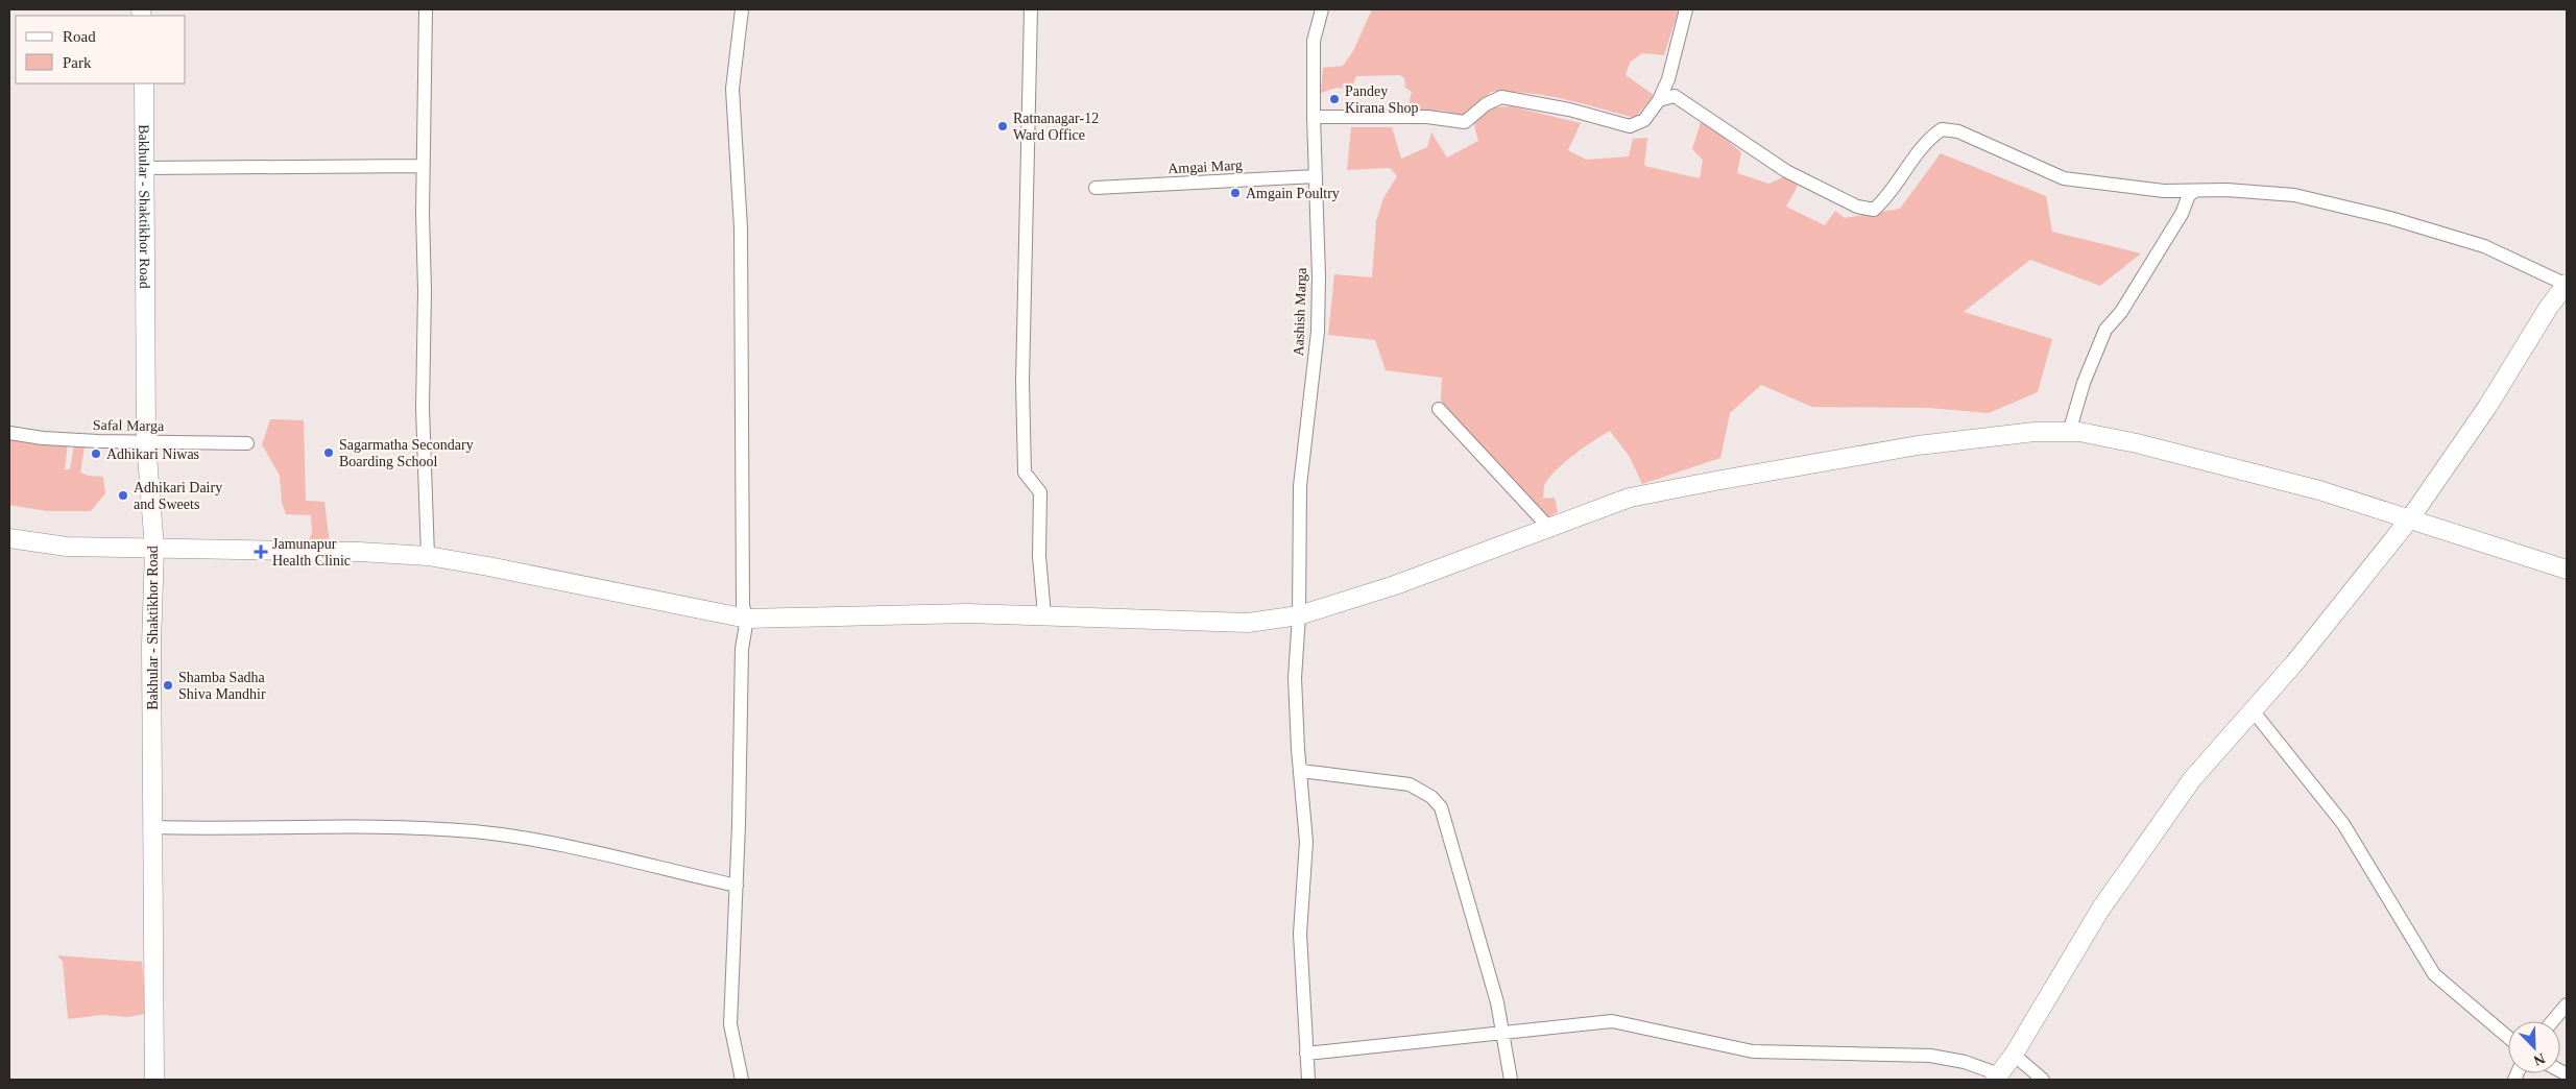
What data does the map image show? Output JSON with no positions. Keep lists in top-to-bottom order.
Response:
{
  "streets": {
    "street": [
      "Amgai Marg",
      "Bakhular - Shaktikhor Road",
      "Aashish Marga",
      "Safal Marga"
    ]
  },
  "crossings": [
    ["Amgai Marg", "Aashish Marga"],
    ["Bakhular - Shaktikhor Road", "Safal Marga"]
  ],
  "places": {
    "other": [
      "Pandey Kirana Shop",
      "Ratnanagar-12 Ward Office",
      "Amgain Poultry",
      "Sagarmatha Secondary Boarding School",
      "Adhikari Niwas",
      "Adhikari Dairy and Sweets",
      "Shamba Sadha Shiva Mandhir"
    ],
    "health": ["Jamunapur Health Clinic"]
  },
  "legend": ["Road", "Park"],
  "north": "bottom right"
}
